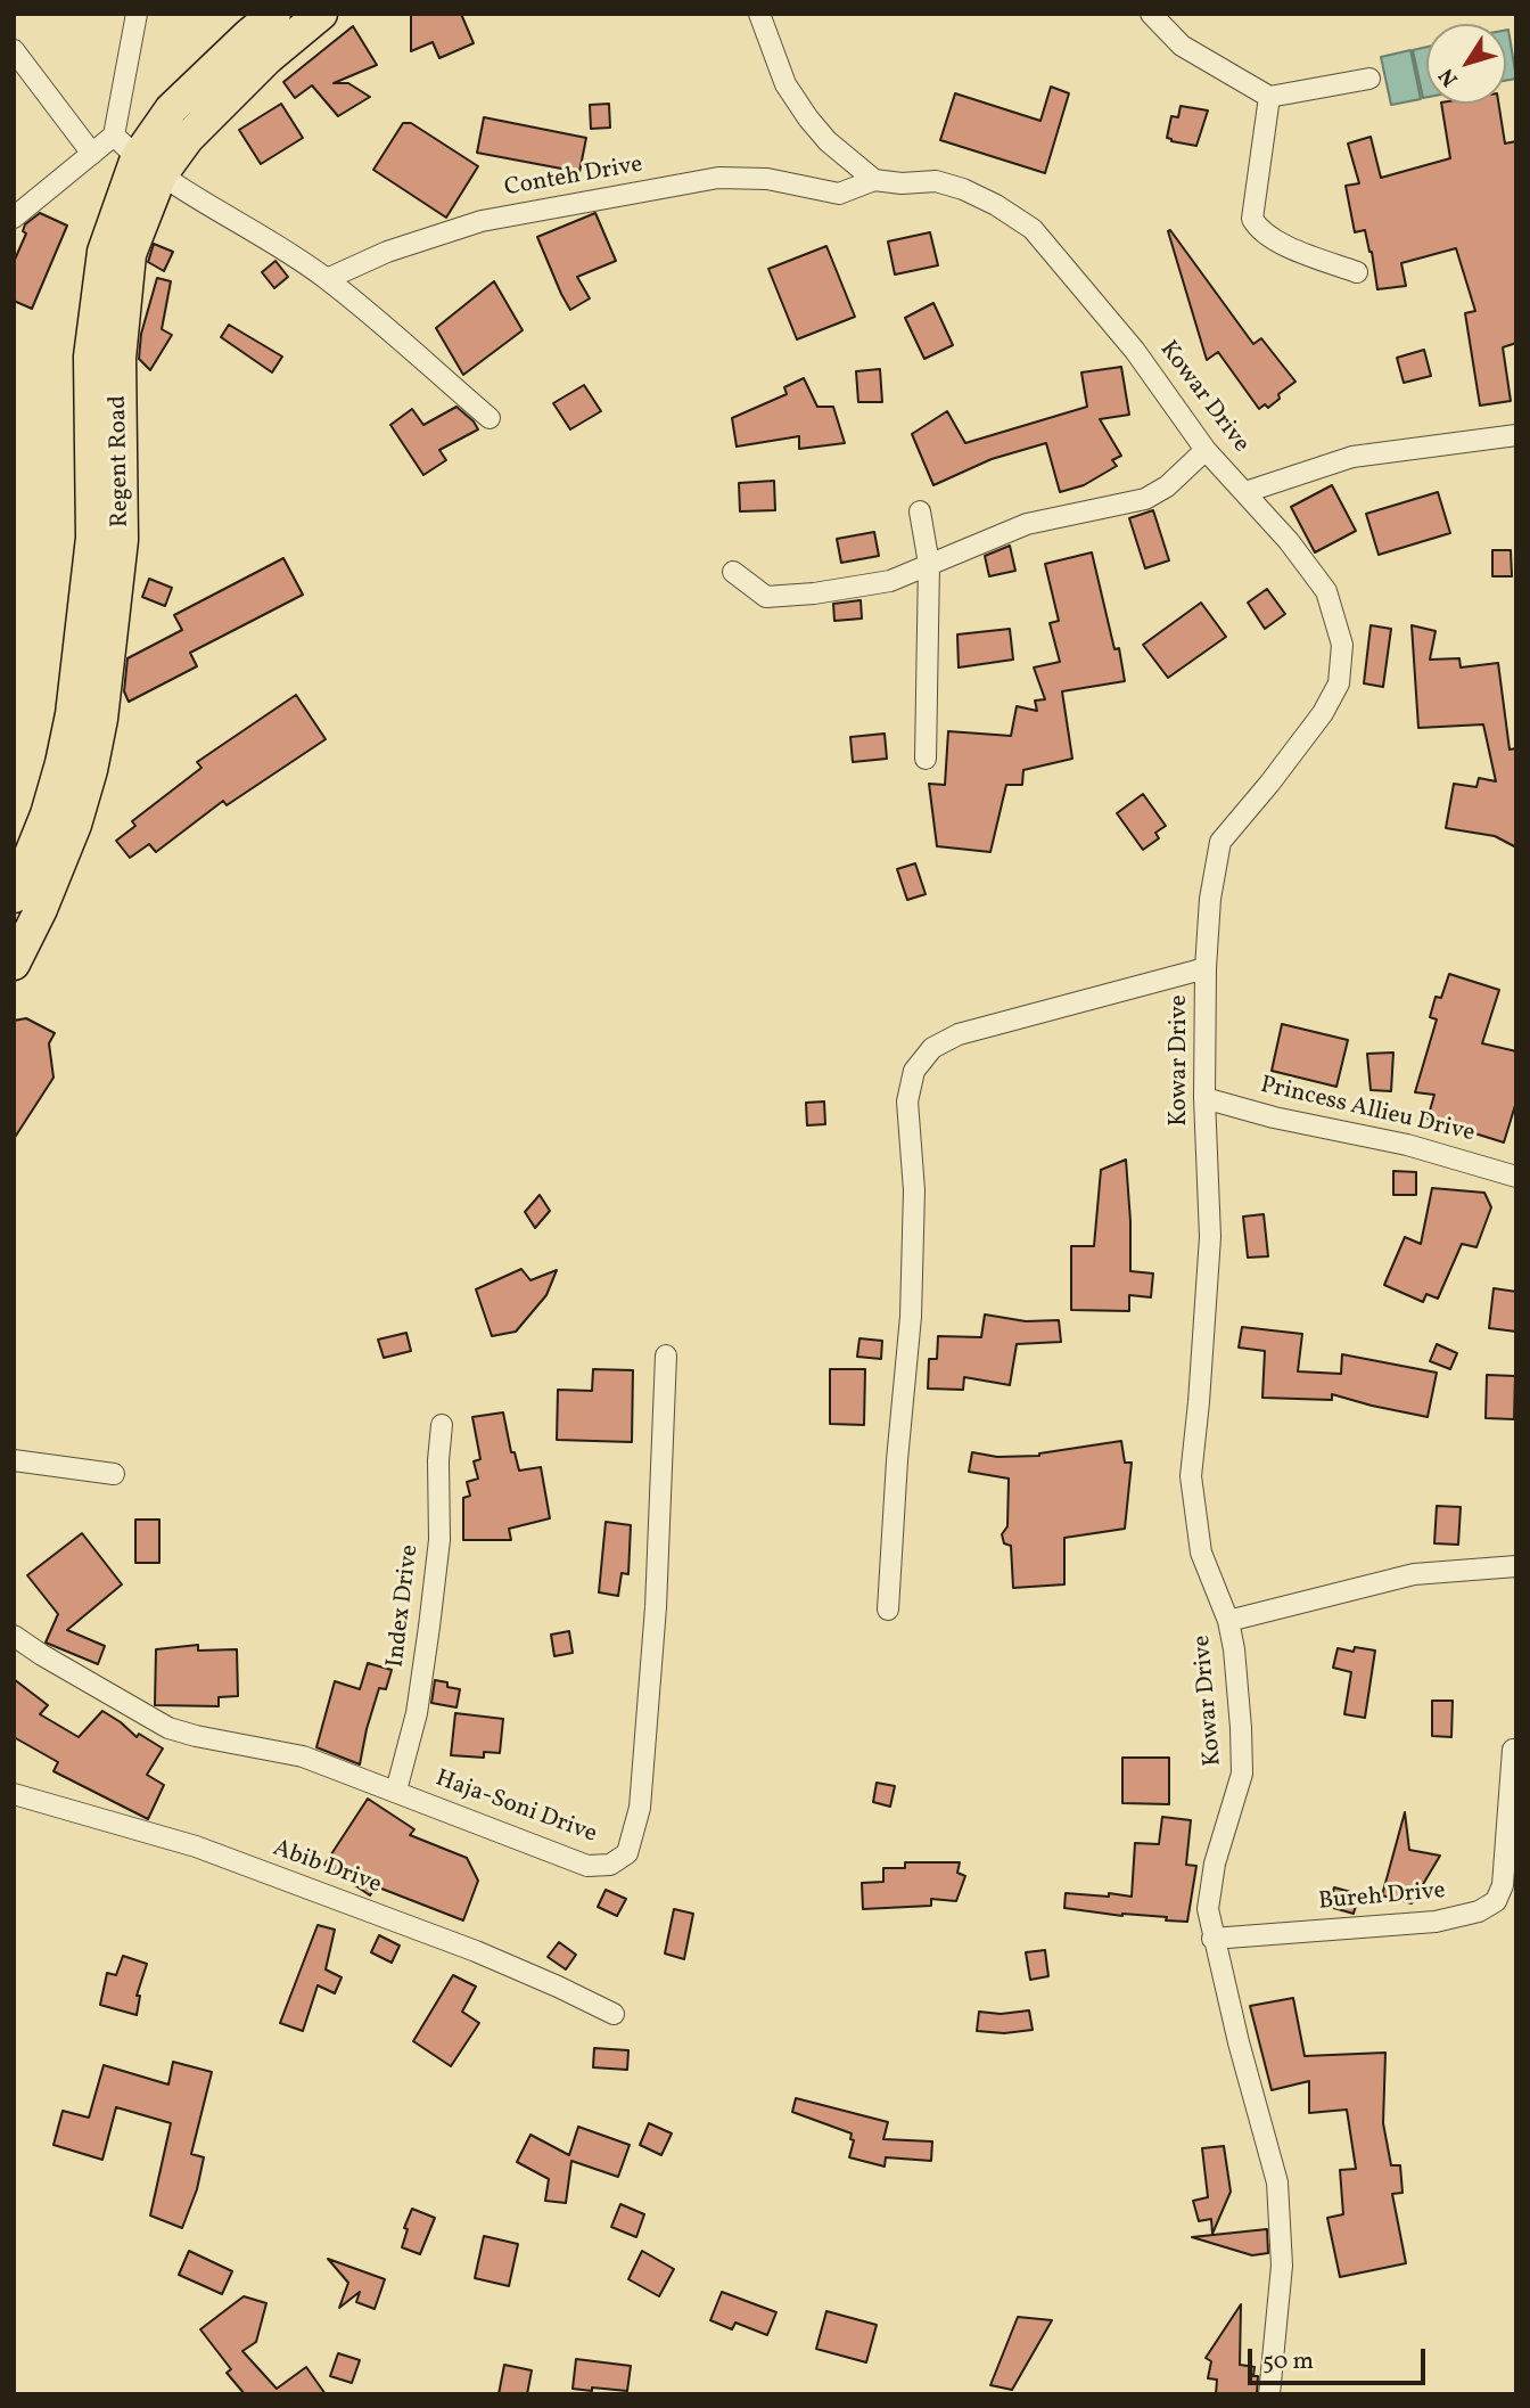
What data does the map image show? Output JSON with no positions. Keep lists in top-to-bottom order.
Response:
{
  "streets": {
    "main road": ["Regent Road"],
    "street": [
      "Conteh Drive",
      "Kowar Drive",
      "Princess Allieu Drive",
      "Index Drive",
      "Haja-Soni Drive",
      "Abib Drive",
      "Bureh Drive"
    ]
  },
  "crossings": [
    ["Conteh Drive", "Kowar Drive"],
    ["Kowar Drive", "Princess Allieu Drive"],
    ["Kowar Drive", "Bureh Drive"],
    ["Index Drive", "Haja-Soni Drive"]
  ],
  "scale_bar": "50 m",
  "north": "bottom left"
}
